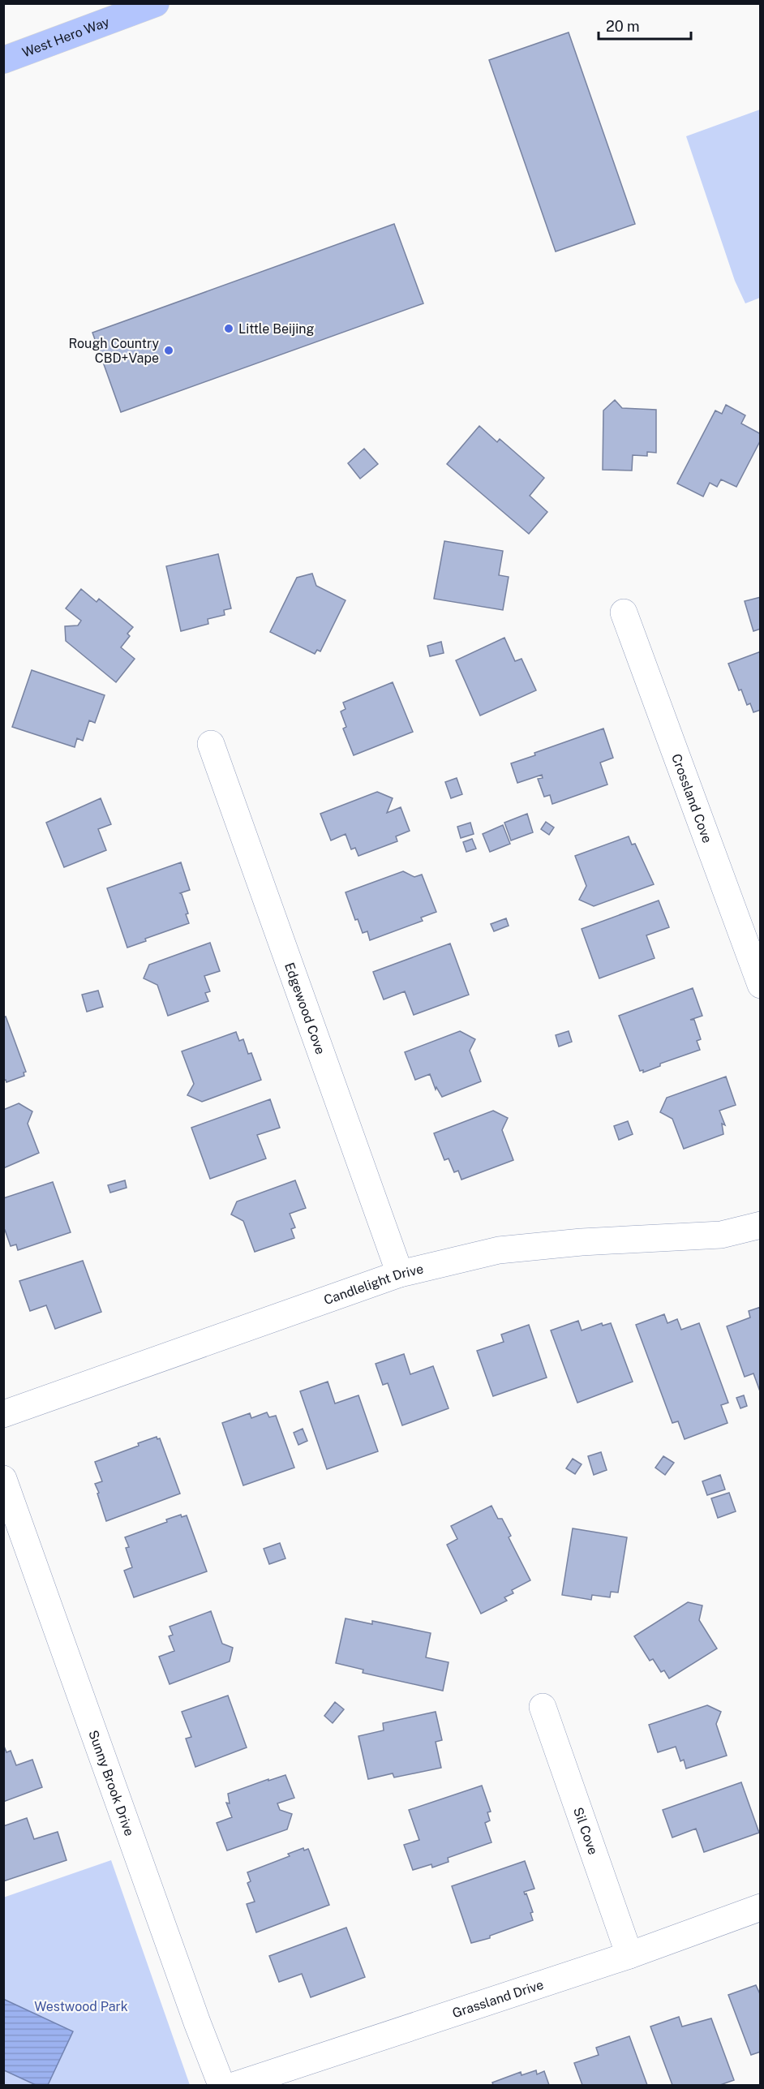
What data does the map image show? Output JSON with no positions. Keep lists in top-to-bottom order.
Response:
{
  "streets": {
    "main road": ["West Hero Way"],
    "street": [
      "Crossland Cove",
      "Edgewood Cove",
      "Candlelight Drive",
      "Sunny Brook Drive",
      "Sil Cove",
      "Grassland Drive"
    ]
  },
  "crossings": [
    ["Edgewood Cove", "Candlelight Drive"],
    ["Sil Cove", "Grassland Drive"]
  ],
  "parks": ["Westwood Park"],
  "places": ["Little Beijing", "Rough Country CBD+Vape"],
  "scale_bar": "20 m"
}
